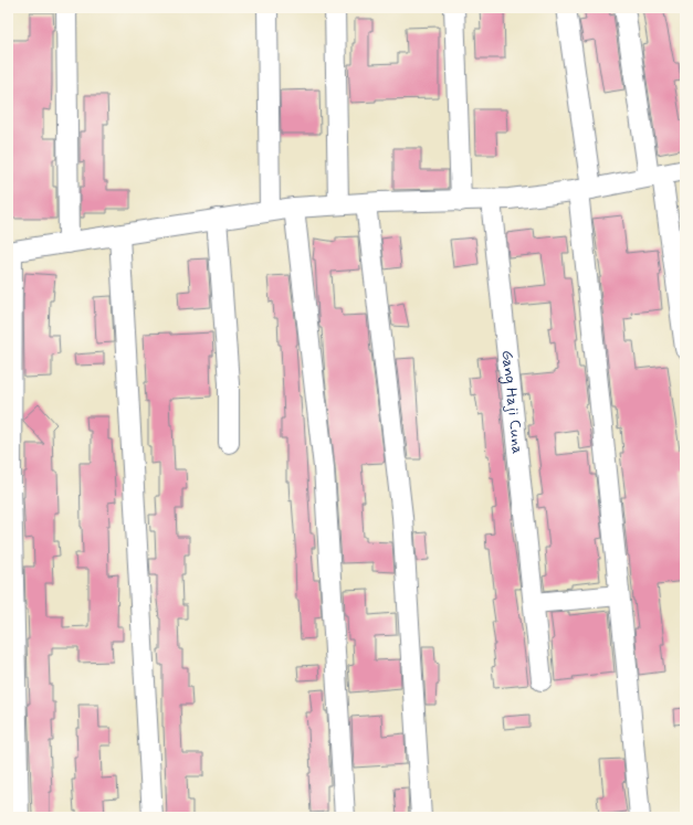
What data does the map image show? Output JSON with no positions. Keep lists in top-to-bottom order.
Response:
{
  "streets": {
    "street": ["Gang Haji Cuna"]
  }
}
